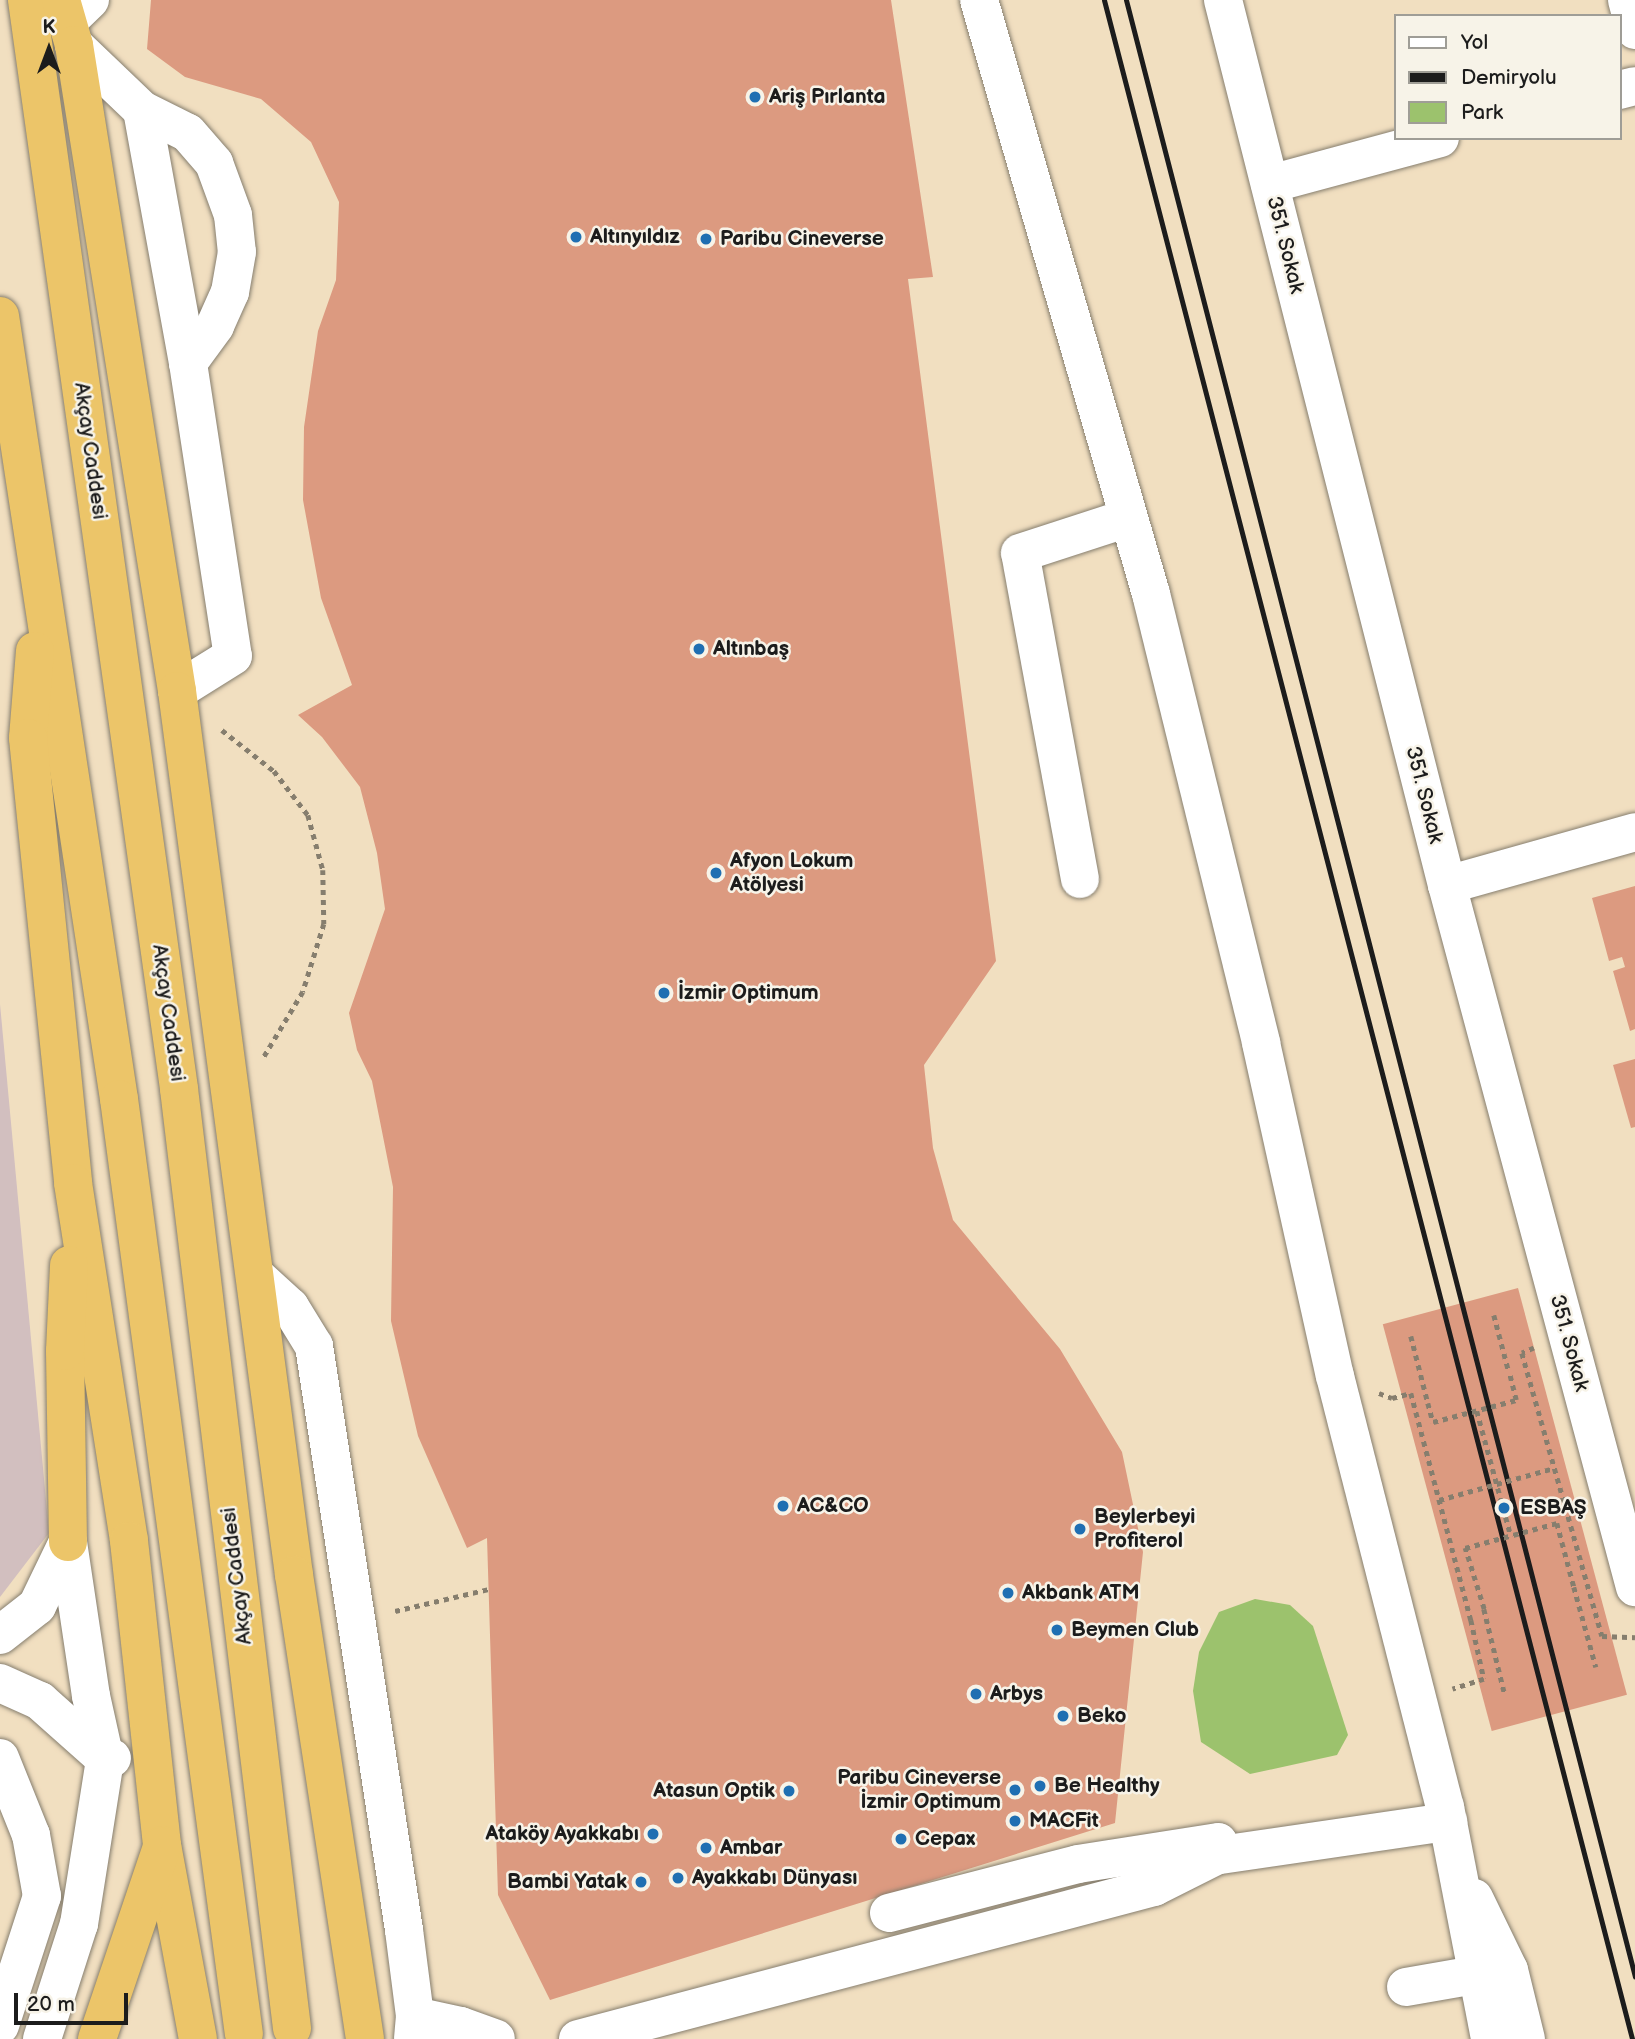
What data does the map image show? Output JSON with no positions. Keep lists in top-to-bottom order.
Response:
{
  "streets": {
    "highway": ["Akçay Caddesi"],
    "street": ["351. Sokak"]
  },
  "places": [
    "Ariş Pırlanta",
    "Altınyıldız",
    "Paribu Cineverse",
    "Altınbaş",
    "Afyon Lokum Atölyesi",
    "İzmir Optimum",
    "AC&CO",
    "ESBAŞ",
    "Beylerbeyi Profiterol",
    "Akbank ATM",
    "Beymen Club",
    "Arbys",
    "Beko",
    "Be Healthy",
    "Paribu Cineverse İzmir Optimum",
    "Atasun Optik",
    "MACFit",
    "Ataköy Ayakkabı",
    "Cepax",
    "Ambar",
    "Ayakkabı Dünyası",
    "Bambi Yatak"
  ],
  "legend": ["Yol", "Demiryolu", "Park"],
  "scale_bar": "20 m",
  "north": "top"
}
